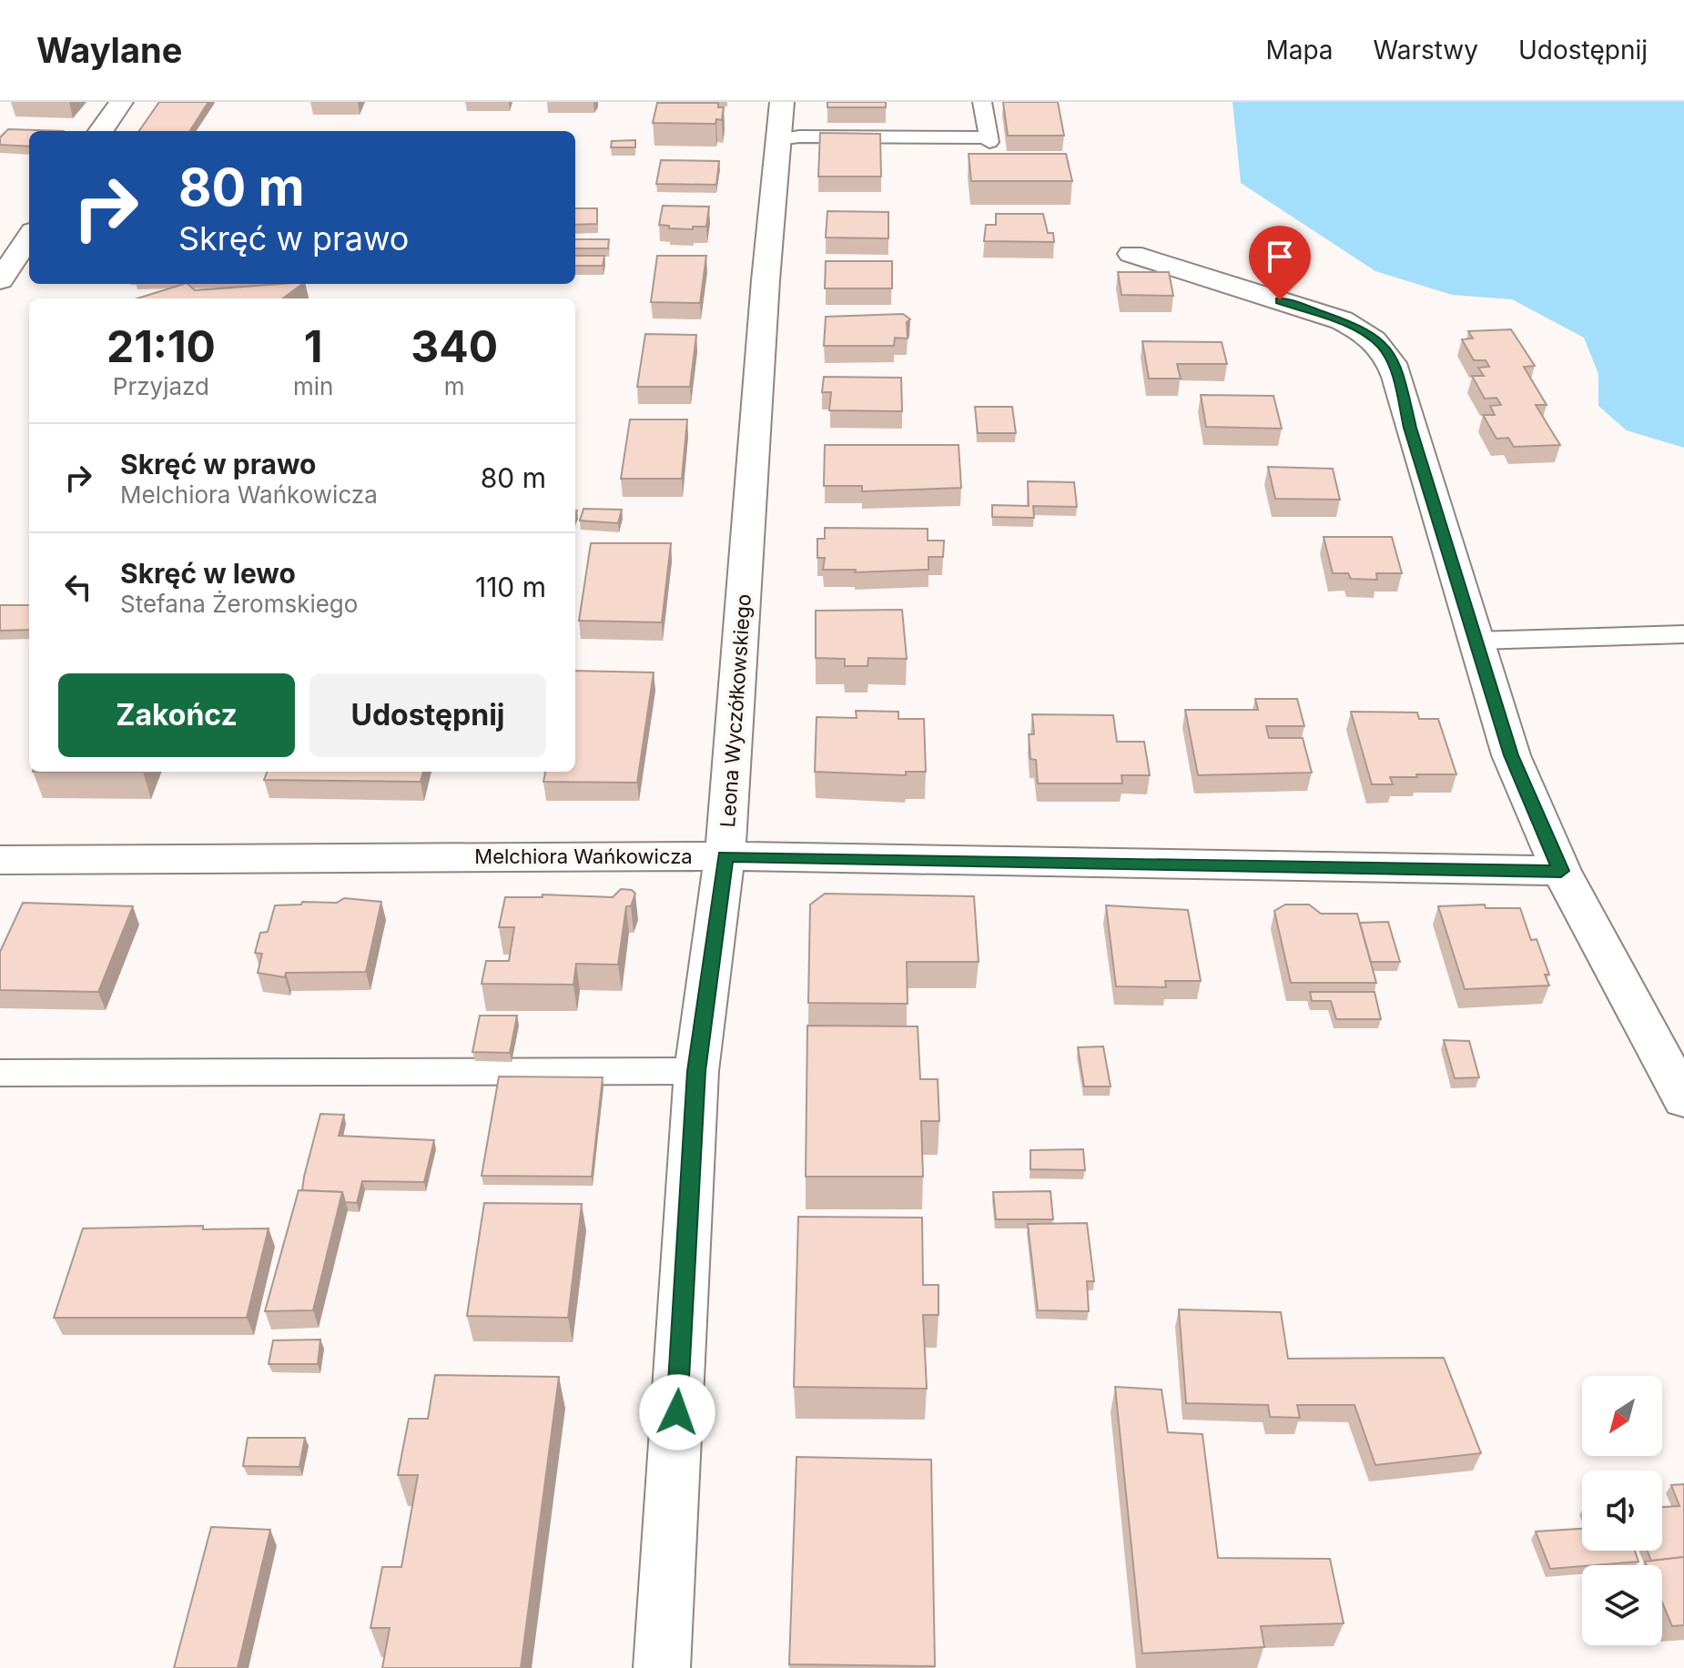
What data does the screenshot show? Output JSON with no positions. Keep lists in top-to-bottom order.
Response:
{
  "streets": {
    "street": ["Leona Wyczółkowskiego", "Melchiora Wańkowicza"]
  },
  "crossings": [
    ["Leona Wyczółkowskiego", "Melchiora Wańkowicza"]
  ],
  "north": "bottom left",
  "page": {
    "header": "Waylane",
    "nav": ["Mapa", "Warstwy", "Udostępnij"],
    "turn": ["80 m", "Skręć w prawo"],
    "eta": [
      "21:10",
      "Przyjazd",
      "1",
      "min",
      "340",
      "m"
    ],
    "list": [
      {
        "name": "Skręć w prawo",
        "note": "Melchiora Wańkowicza",
        "value": "80 m"
      },
      {
        "name": "Skręć w lewo",
        "note": "Stefana Żeromskiego",
        "value": "110 m"
      }
    ],
    "buttons": ["Zakończ", "Udostępnij"]
  }
}
